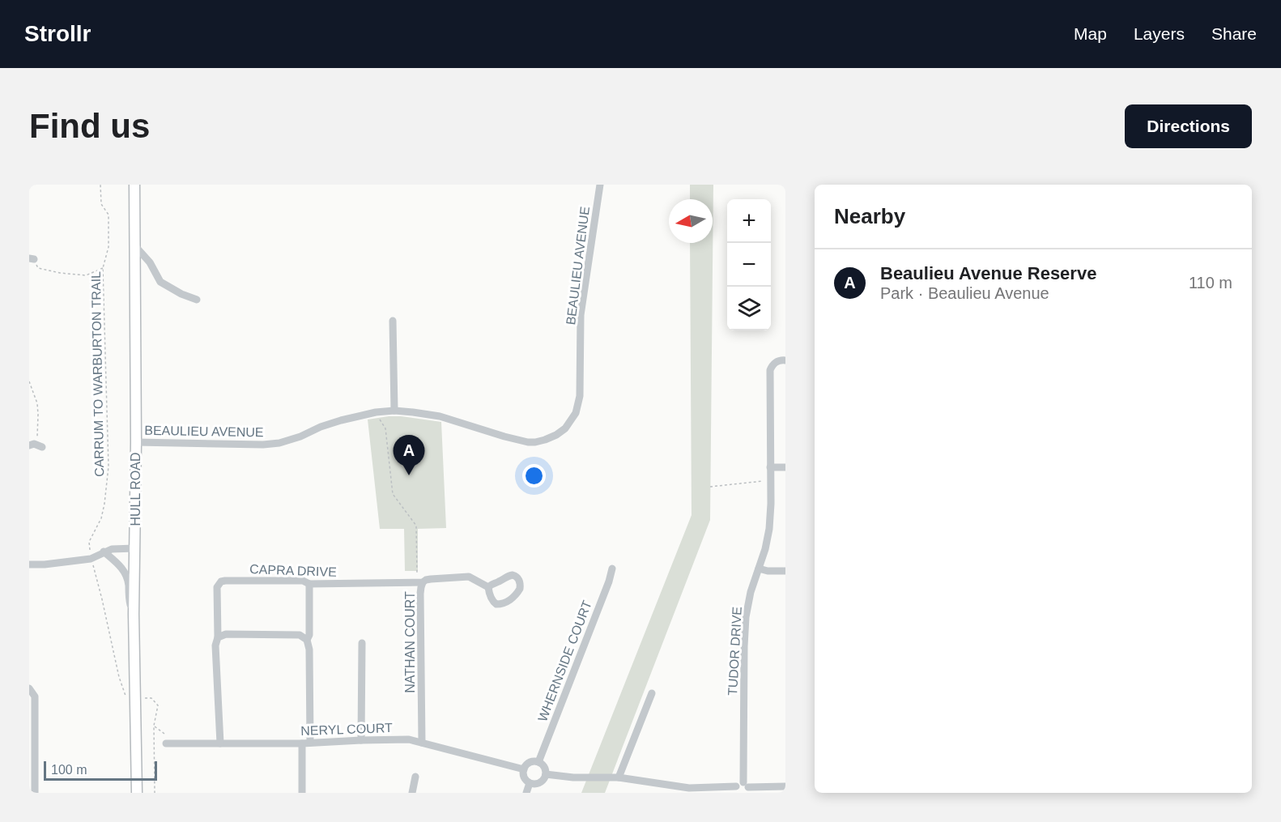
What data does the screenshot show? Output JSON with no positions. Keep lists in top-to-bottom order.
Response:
{
  "streets": {
    "main road": ["HULL ROAD"],
    "street": [
      "BEAULIEU AVENUE",
      "CAPRA DRIVE",
      "NATHAN COURT",
      "TUDOR DRIVE",
      "WHERNSIDE COURT",
      "NERYL COURT"
    ],
    "path": ["CARRUM TO WARBURTON TRAIL"]
  },
  "crossings": [
    ["BEAULIEU AVENUE", "HULL ROAD"],
    ["CARRUM TO WARBURTON TRAIL", "HULL ROAD"],
    ["CAPRA DRIVE", "NATHAN COURT"],
    ["NATHAN COURT", "NERYL COURT"],
    ["WHERNSIDE COURT", "NERYL COURT"]
  ],
  "scale_bar": "100 m",
  "north": "left",
  "page": {
    "header": "Strollr",
    "nav": ["Map", "Layers", "Share"],
    "buttons": "Directions",
    "title": "Find us",
    "heading": "Nearby",
    "map_buttons": ["+", "−"],
    "list": [
      {
        "mark": "A",
        "name": "Beaulieu Avenue Reserve",
        "note": "Park · Beaulieu Avenue",
        "value": "110 m"
      }
    ],
    "pins": "A",
    "scale": "100 m"
  }
}
